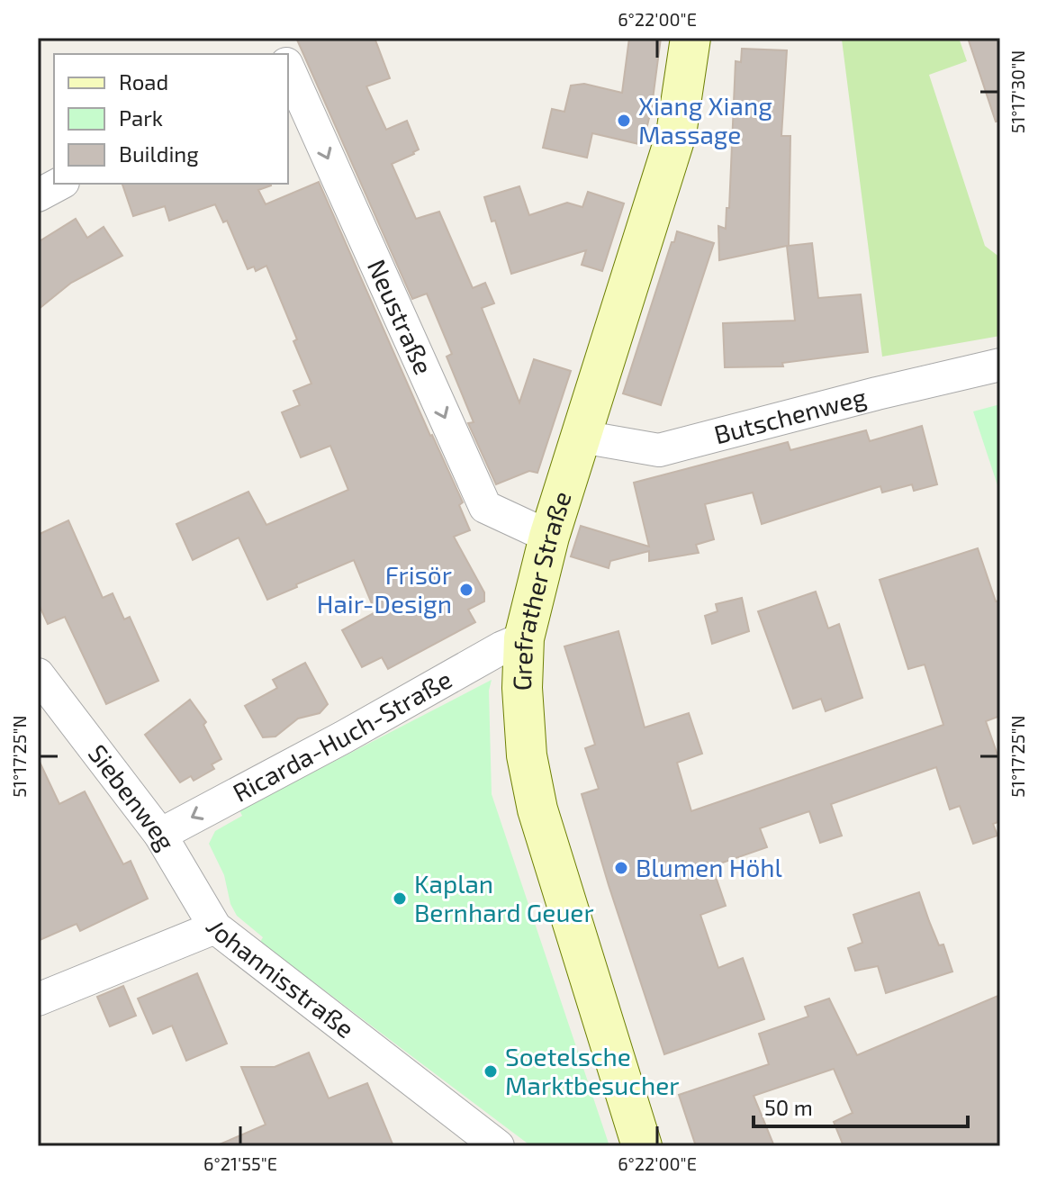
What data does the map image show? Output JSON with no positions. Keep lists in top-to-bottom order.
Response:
{
  "streets": {
    "main road": ["Grefrather Straße"],
    "street": [
      "Neustraße",
      "Butschenweg",
      "Ricarda-Huch-Straße",
      "Siebenweg",
      "Johannisstraße"
    ]
  },
  "crossings": [
    ["Neustraße", "Grefrather Straße"],
    ["Butschenweg", "Grefrather Straße"],
    ["Grefrather Straße", "Ricarda-Huch-Straße"],
    ["Ricarda-Huch-Straße", "Siebenweg"],
    ["Siebenweg", "Johannisstraße"]
  ],
  "one_way": ["Neustraße", "Ricarda-Huch-Straße"],
  "places": [
    "Xiang Xiang Massage",
    "Frisör Hair-Design",
    "Blumen Höhl",
    "Kaplan Bernhard Geuer",
    "Soetelsche Marktbesucher"
  ],
  "legend": ["Road", "Park", "Building"],
  "scale_bar": "50 m",
  "coordinates": [
    "6°22'00\"E",
    "51°17'30\"N",
    "51°17'25\"N",
    "6°21'55\"E"
  ]
}
